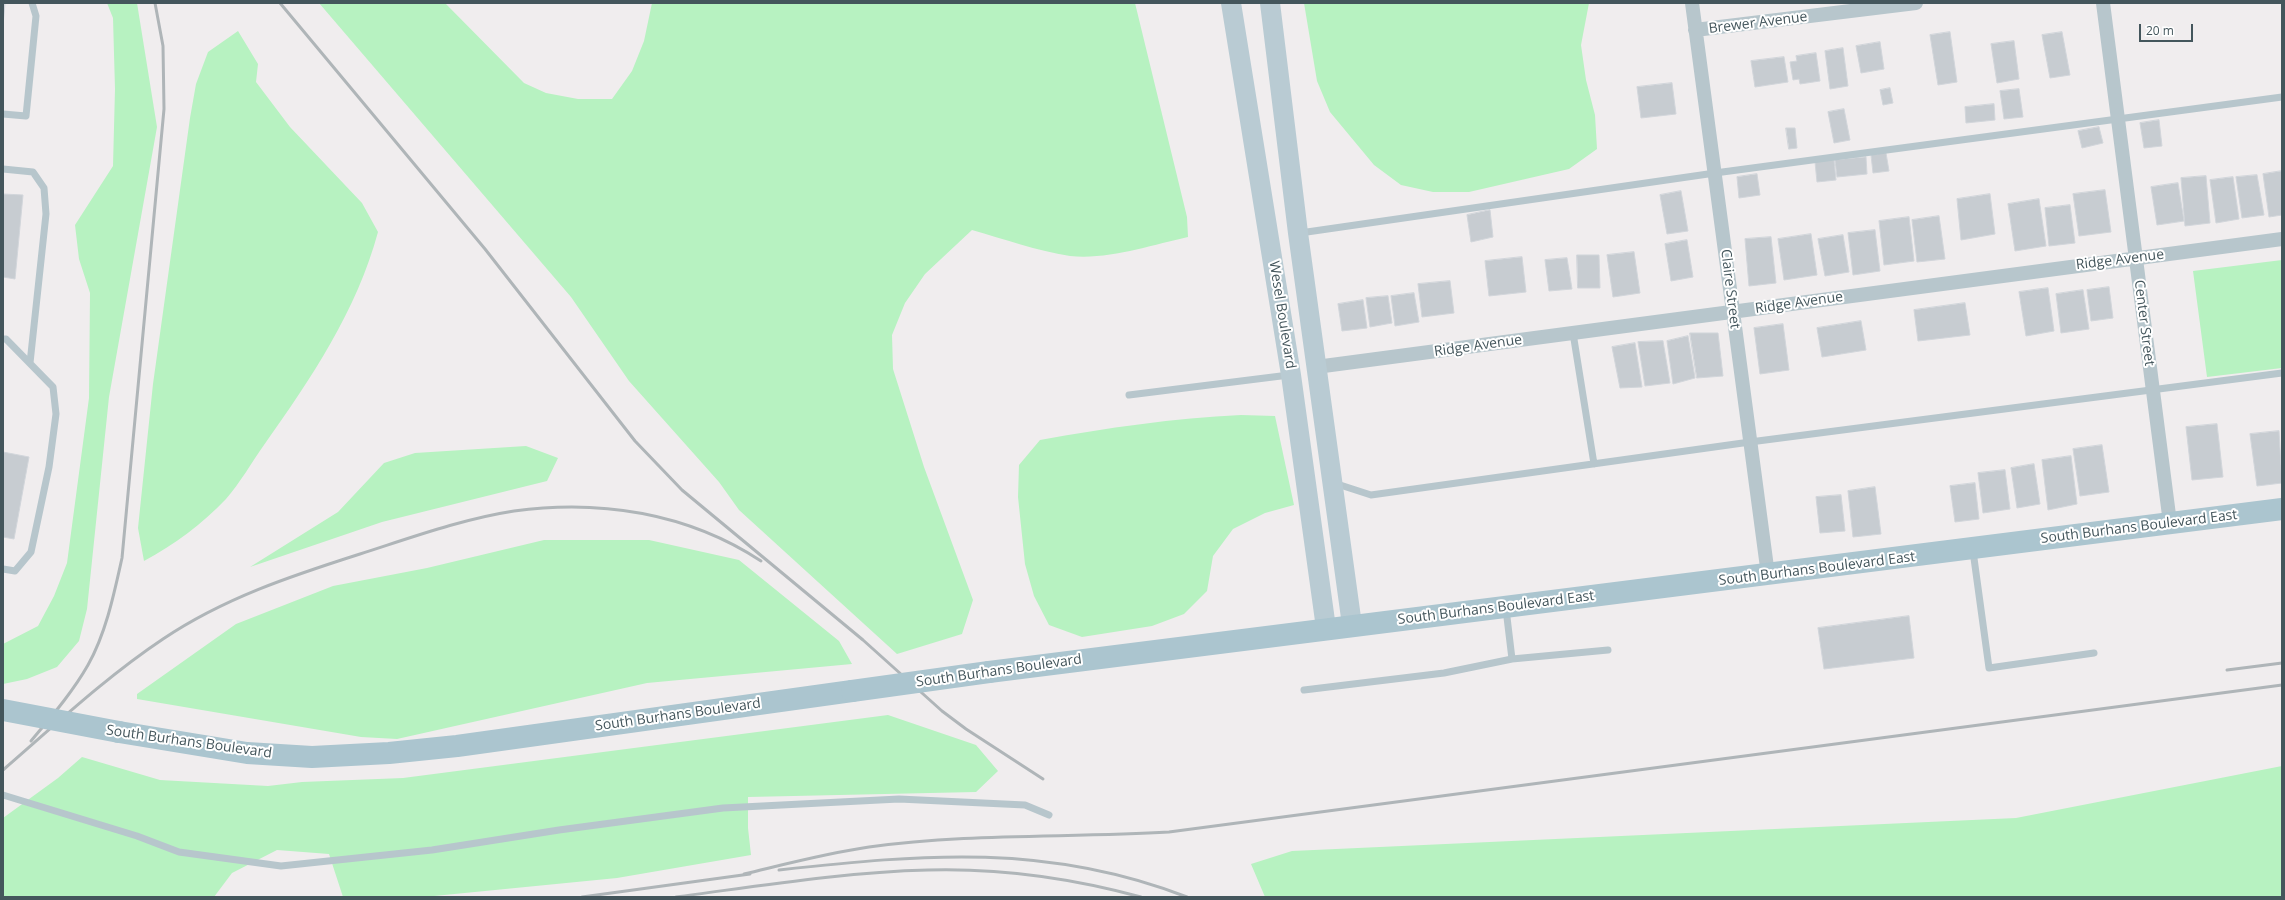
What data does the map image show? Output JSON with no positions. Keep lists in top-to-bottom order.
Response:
{
  "streets": {
    "main road": ["Wesel Boulevard", "South Burhans Boulevard East", "South Burhans Boulevard"],
    "street": [
      "Brewer Avenue",
      "Ridge Avenue",
      "Claire Street",
      "Center Street"
    ]
  },
  "crossings": [
    ["Brewer Avenue", "Claire Street"],
    ["Ridge Avenue", "Claire Street"],
    ["Ridge Avenue", "Wesel Boulevard"],
    ["Ridge Avenue", "Center Street"],
    ["Claire Street", "South Burhans Boulevard East"],
    ["Wesel Boulevard", "South Burhans Boulevard East"],
    ["Wesel Boulevard", "South Burhans Boulevard"],
    ["Center Street", "South Burhans Boulevard East"],
    ["South Burhans Boulevard East", "South Burhans Boulevard"]
  ],
  "scale_bar": "20 m"
}
